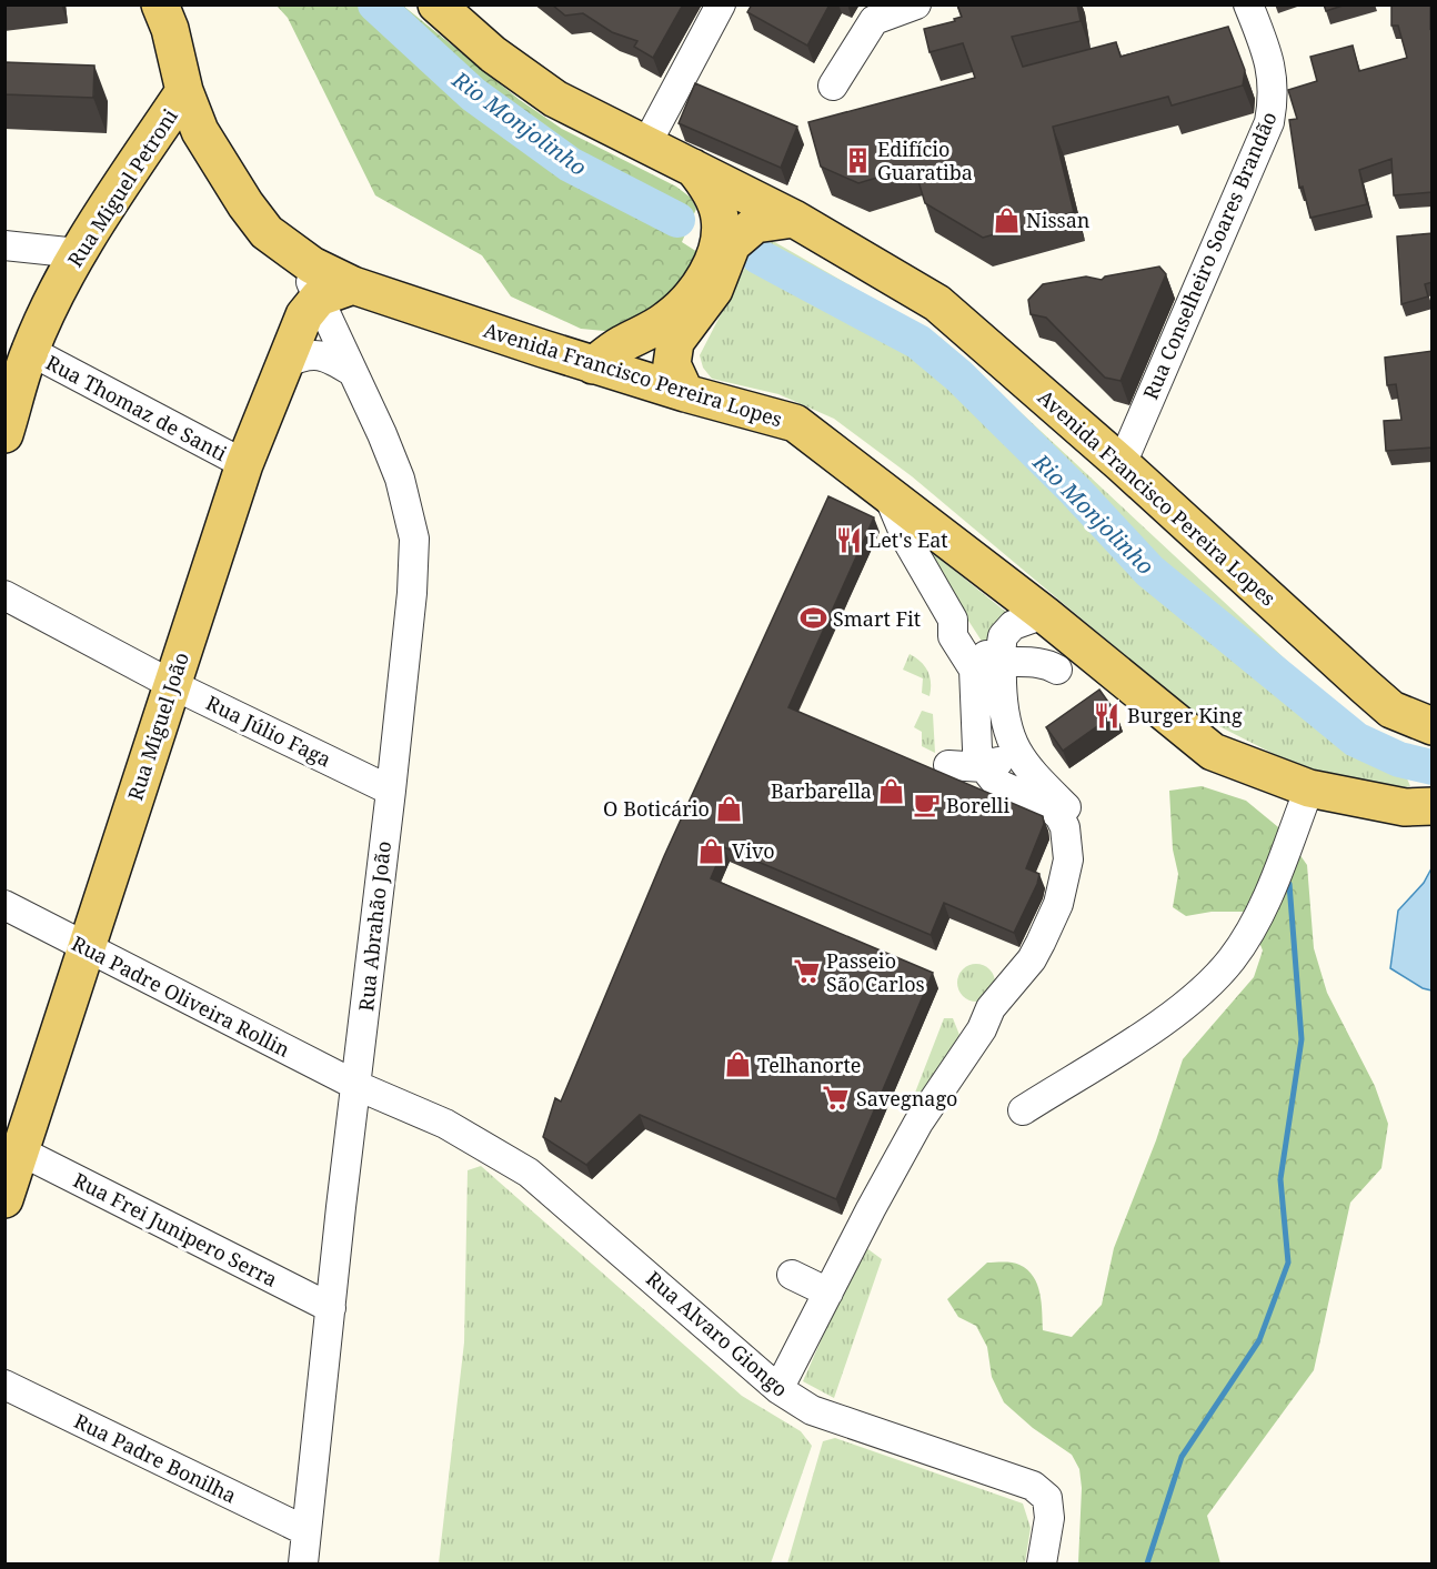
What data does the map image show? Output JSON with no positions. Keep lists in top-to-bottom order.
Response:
{
  "streets": {
    "main road": ["Rua Miguel Petroni", "Avenida Francisco Pereira Lopes", "Rua Miguel João"],
    "street": [
      "Rua Conselheiro Soares Brandão",
      "Rua Thomaz de Santi",
      "Rua Júlio Faga",
      "Rua Abrahão João",
      "Rua Padre Oliveira Rollin",
      "Rua Frei Junipero Serra",
      "Rua Alvaro Giongo",
      "Rua Padre Bonilha"
    ]
  },
  "crossings": [
    ["Rua Miguel Petroni", "Avenida Francisco Pereira Lopes"],
    ["Rua Miguel Petroni", "Rua Thomaz de Santi"],
    ["Rua Conselheiro Soares Brandão", "Avenida Francisco Pereira Lopes"],
    ["Avenida Francisco Pereira Lopes", "Rua Abrahão João"],
    ["Rua Thomaz de Santi", "Rua Miguel João"],
    ["Rua Miguel João", "Rua Júlio Faga"],
    ["Rua Miguel João", "Rua Abrahão João"],
    ["Rua Miguel João", "Rua Padre Oliveira Rollin"],
    ["Rua Miguel João", "Rua Frei Junipero Serra"],
    ["Rua Júlio Faga", "Rua Abrahão João"],
    ["Rua Abrahão João", "Rua Padre Oliveira Rollin"],
    ["Rua Abrahão João", "Rua Frei Junipero Serra"],
    ["Rua Abrahão João", "Rua Alvaro Giongo"],
    ["Rua Abrahão João", "Rua Padre Bonilha"],
    ["Rua Padre Oliveira Rollin", "Rua Alvaro Giongo"]
  ],
  "water": ["Rio Monjolinho"],
  "places": {
    "building": ["Edifício Guaratiba"],
    "shop": [
      "Nissan",
      "Barbarella",
      "O Boticário",
      "Vivo",
      "Telhanorte"
    ],
    "restaurant": ["Let's Eat", "Burger King"],
    "sports": ["Smart Fit"],
    "cafe": ["Borelli"],
    "supermarket": ["Passeio São Carlos", "Savegnago"]
  }
}
